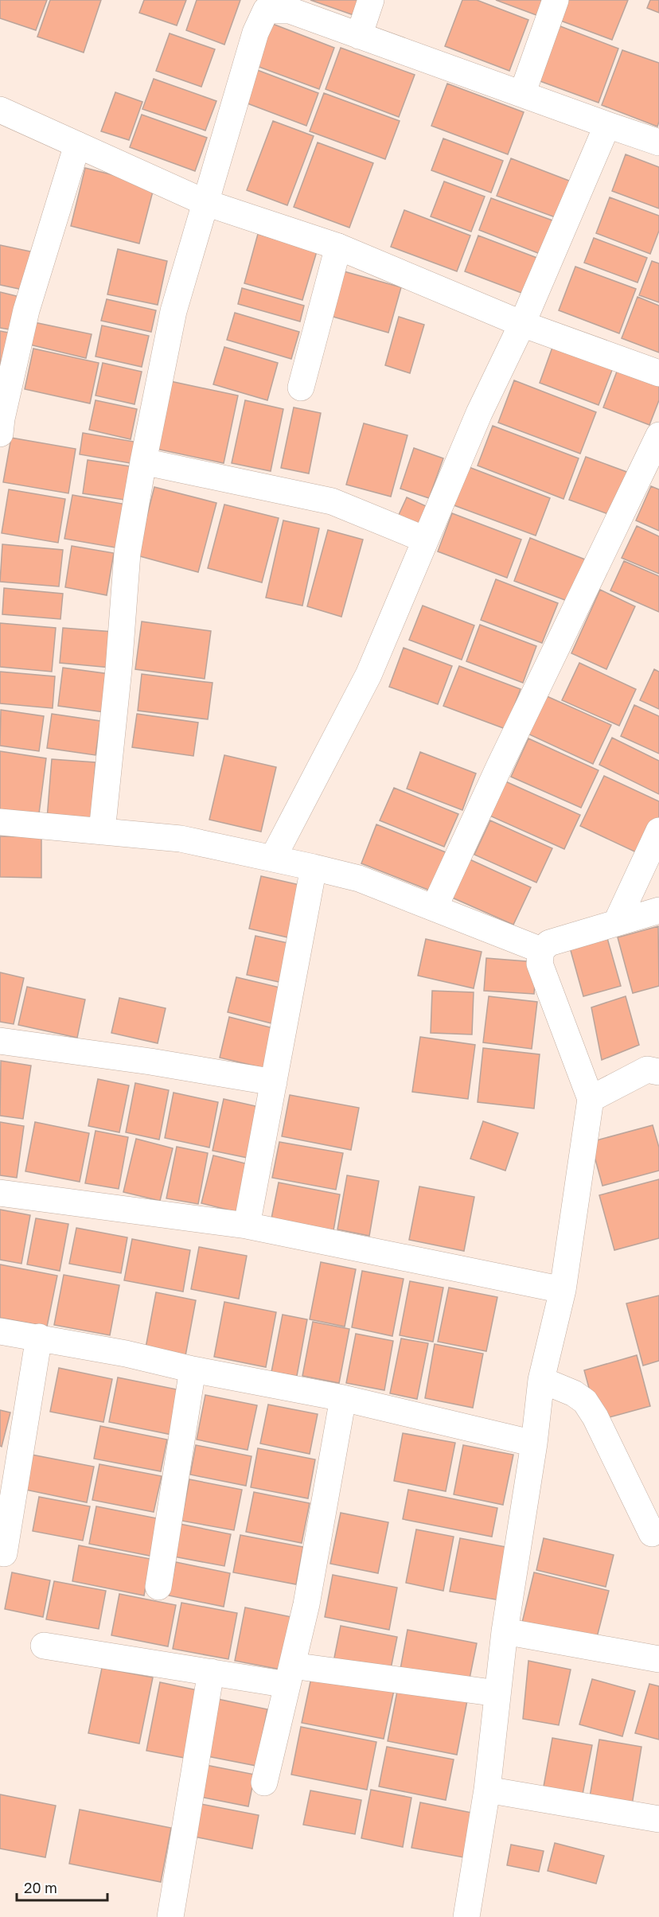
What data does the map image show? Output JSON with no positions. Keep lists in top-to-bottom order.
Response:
{
  "scale_bar": "20 m"
}
